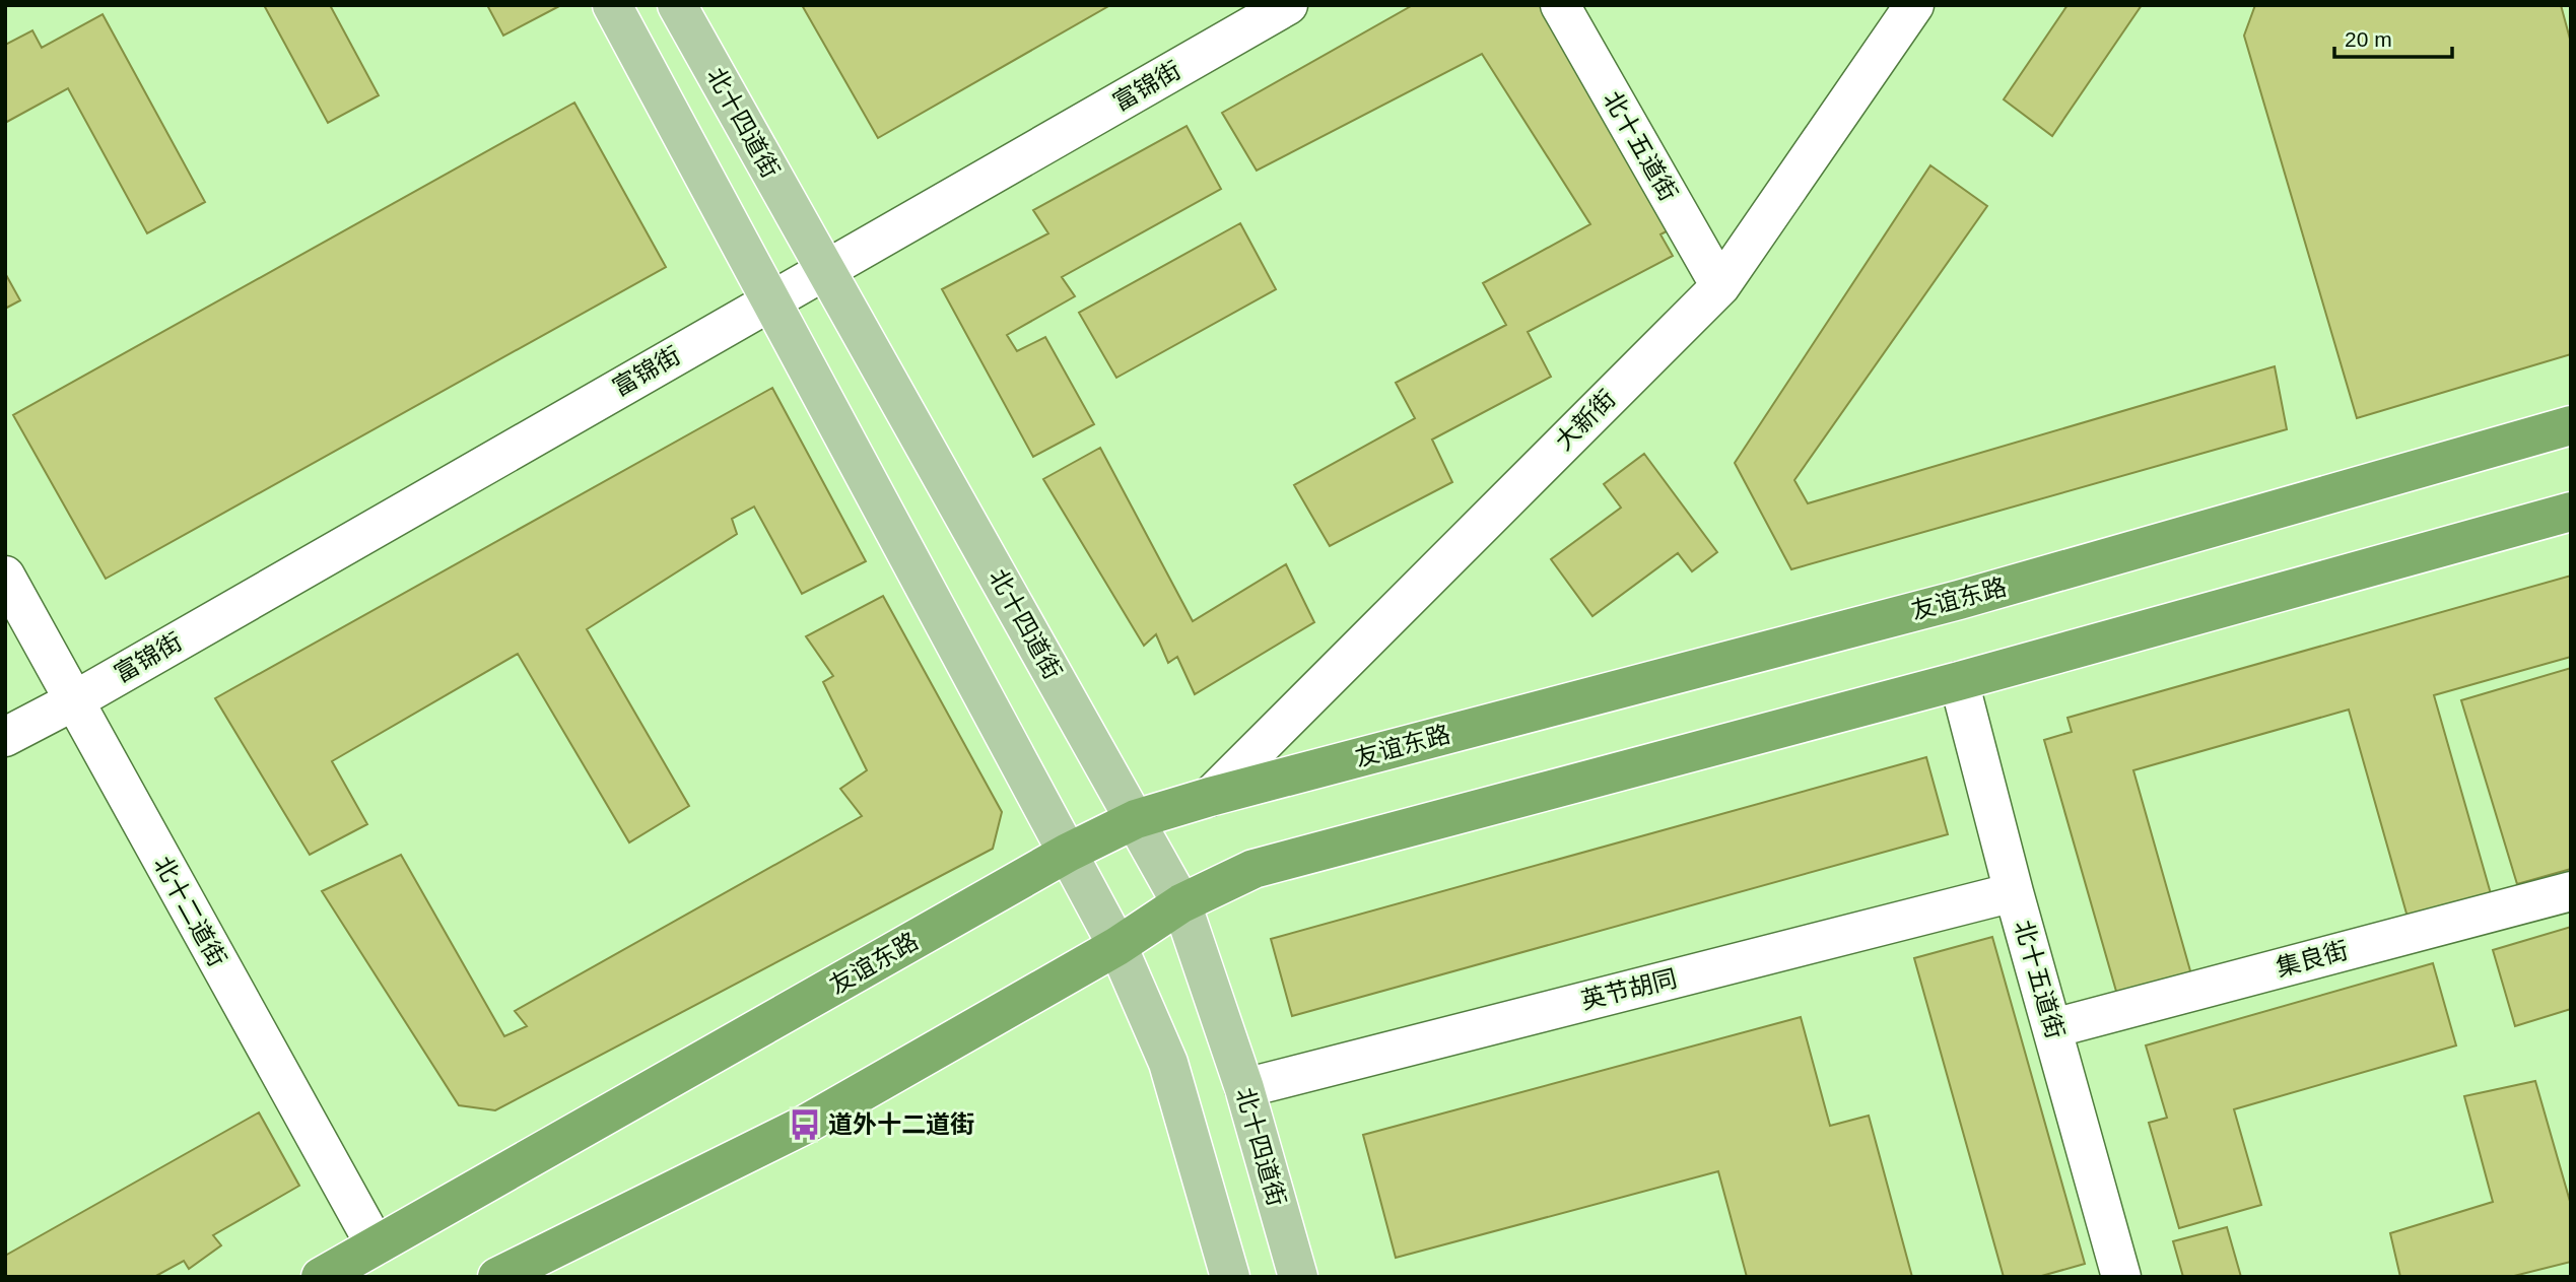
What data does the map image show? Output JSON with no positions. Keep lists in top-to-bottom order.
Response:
{
  "streets": {
    "highway": ["友谊东路"],
    "main road": ["北十四道街"],
    "street": [
      "富锦街",
      "北十五道街",
      "大新街",
      "北十二道街",
      "集良街",
      "英节胡同"
    ]
  },
  "crossings": [
    ["富锦街", "北十四道街"],
    ["富锦街", "北十二道街"],
    ["北十四道街", "友谊东路"],
    ["北十四道街", "英节胡同"],
    ["北十五道街", "大新街"],
    ["北十五道街", "集良街"],
    ["北十五道街", "英节胡同"],
    ["大新街", "友谊东路"],
    ["友谊东路", "北十二道街"]
  ],
  "places": {
    "bus stop": ["道外十二道街"]
  },
  "scale_bar": "20 m"
}
